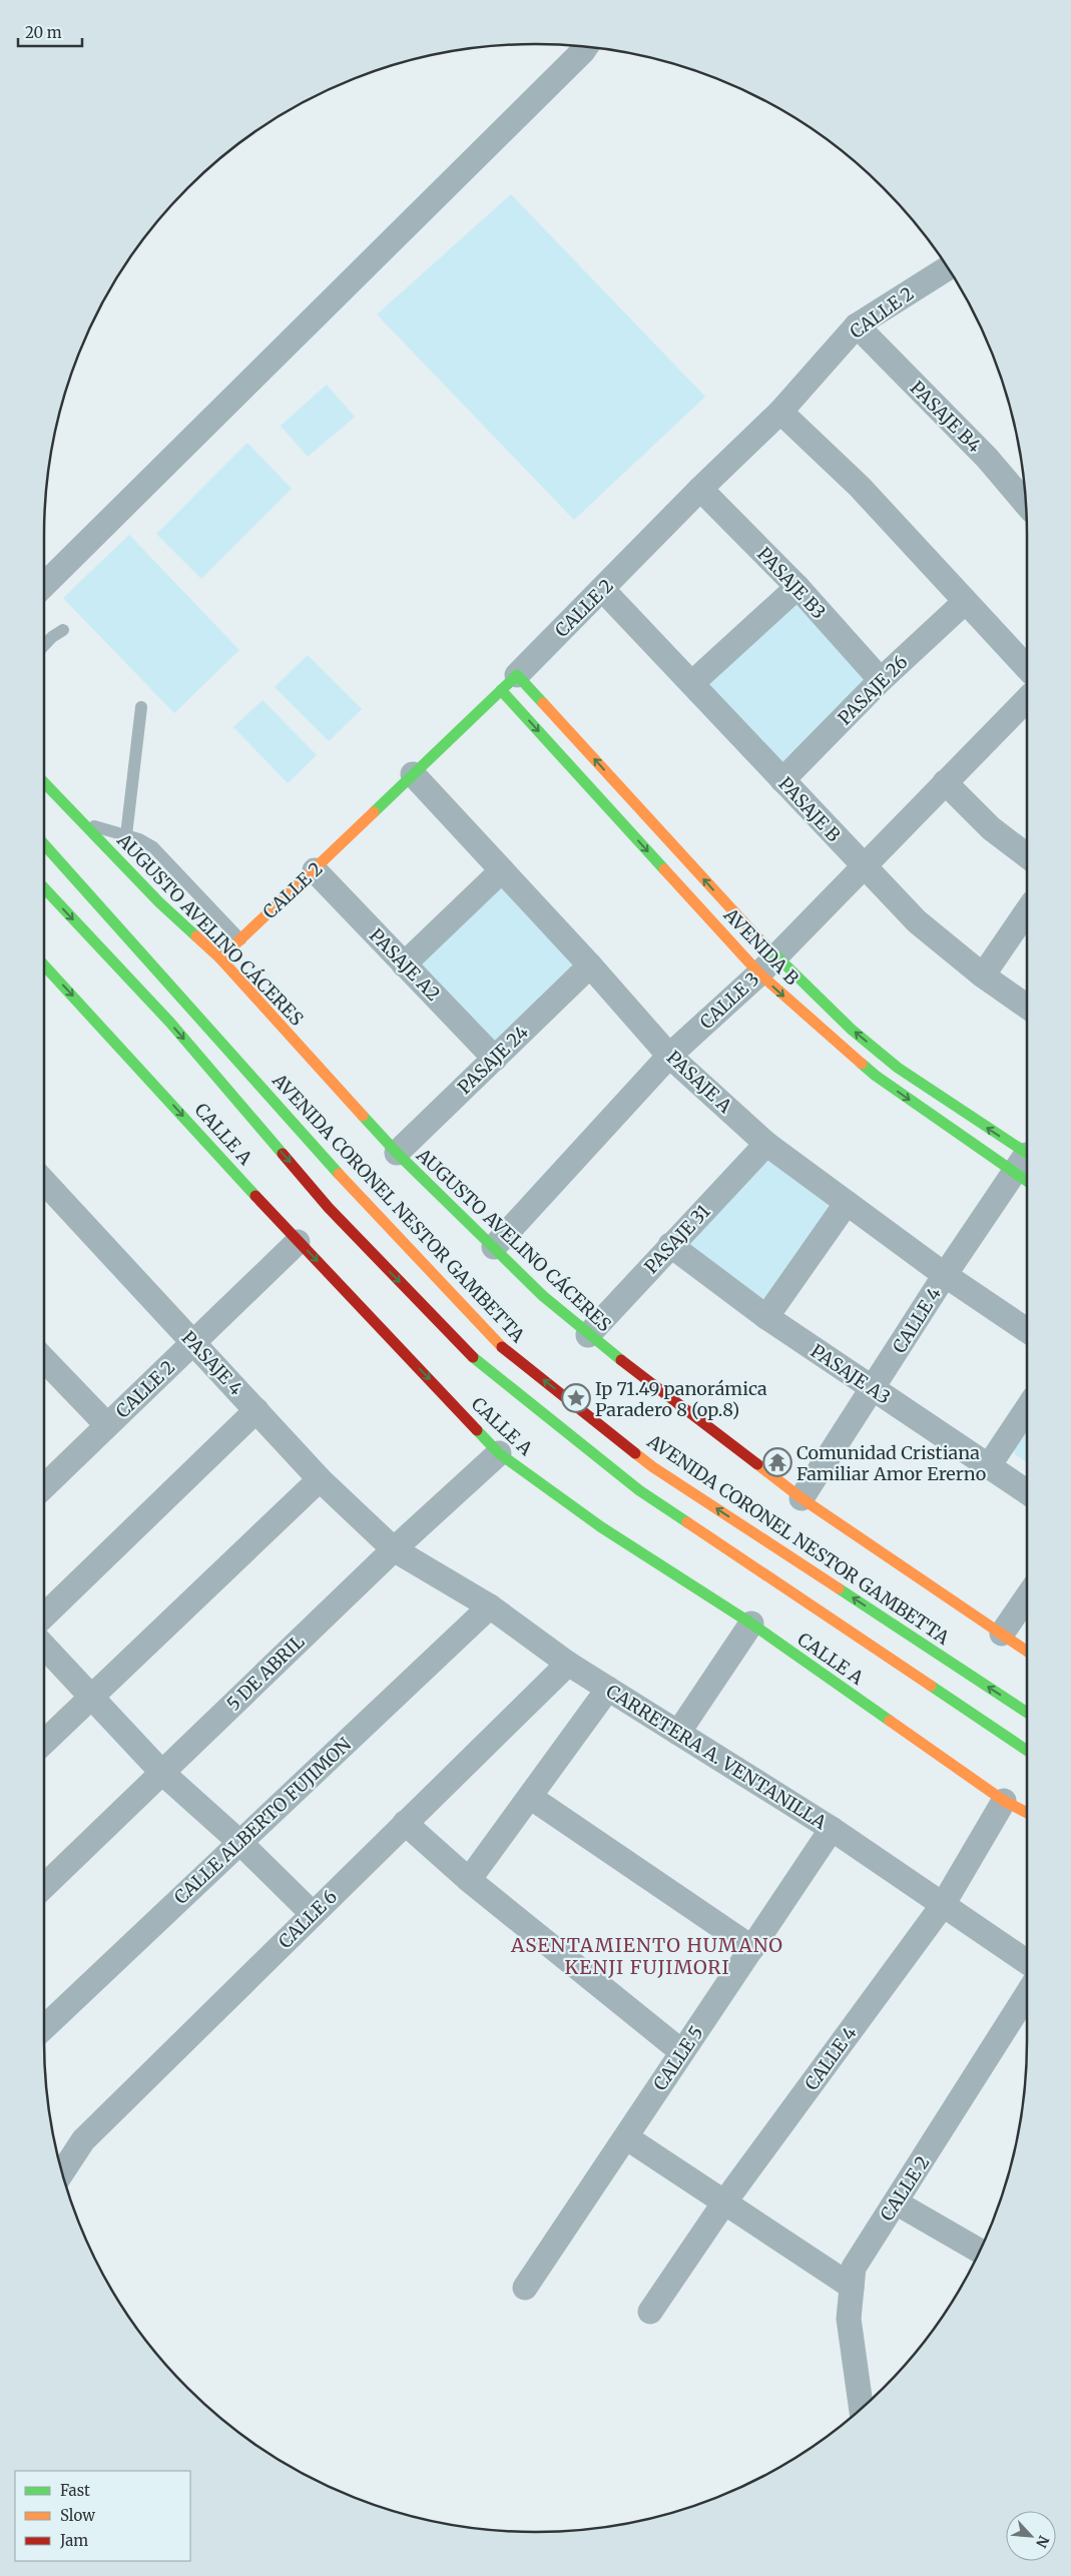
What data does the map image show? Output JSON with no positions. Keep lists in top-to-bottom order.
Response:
{
  "streets": {
    "main road": [
      "CALLE 2",
      "AUGUSTO AVELINO CÁCERES",
      "AVENIDA B",
      "CALLE A",
      "AVENIDA CORONEL NESTOR GAMBETTA"
    ],
    "street": [
      "PASAJE B4",
      "PASAJE B3",
      "PASAJE 26",
      "PASAJE B",
      "PASAJE A2",
      "CALLE 3",
      "PASAJE 24",
      "PASAJE A",
      "PASAJE 31",
      "CALLE 4",
      "PASAJE 4",
      "PASAJE A3",
      "5 DE ABRIL",
      "CARRETERA A. VENTANILLA",
      "CALLE ALBERTO FUJIMON",
      "CALLE 6",
      "CALLE 5"
    ]
  },
  "crossings": [
    ["CALLE 2", "PASAJE B4"],
    ["CALLE 2", "PASAJE B3"],
    ["CALLE 2", "PASAJE B"],
    ["CALLE 2", "AUGUSTO AVELINO CÁCERES"],
    ["CALLE 2", "AVENIDA B"],
    ["CALLE 2", "PASAJE A2"],
    ["CALLE 2", "PASAJE A"],
    ["CALLE 2", "CALLE A"],
    ["CALLE 2", "PASAJE 4"],
    ["PASAJE B3", "PASAJE 26"],
    ["PASAJE 26", "PASAJE B"],
    ["PASAJE B", "CALLE 3"],
    ["AUGUSTO AVELINO CÁCERES", "CALLE 3"],
    ["AUGUSTO AVELINO CÁCERES", "PASAJE 24"],
    ["AUGUSTO AVELINO CÁCERES", "PASAJE 31"],
    ["AUGUSTO AVELINO CÁCERES", "CALLE 4"],
    ["AVENIDA B", "CALLE 3"],
    ["PASAJE A2", "PASAJE 24"],
    ["CALLE 3", "PASAJE A"],
    ["PASAJE 24", "PASAJE A"],
    ["PASAJE A", "PASAJE 31"],
    ["PASAJE A", "CALLE 4"],
    ["CALLE A", "CALLE 4"],
    ["CALLE A", "5 DE ABRIL"],
    ["PASAJE 31", "PASAJE A3"],
    ["CALLE 4", "PASAJE A3"],
    ["CALLE 4", "CARRETERA A. VENTANILLA"],
    ["PASAJE 4", "5 DE ABRIL"],
    ["PASAJE 4", "CARRETERA A. VENTANILLA"],
    ["5 DE ABRIL", "CARRETERA A. VENTANILLA"],
    ["CARRETERA A. VENTANILLA", "CALLE ALBERTO FUJIMON"],
    ["CARRETERA A. VENTANILLA", "CALLE 6"],
    ["CARRETERA A. VENTANILLA", "CALLE 5"]
  ],
  "districts": ["ASENTAMIENTO HUMANO KENJI FUJIMORI"],
  "places": {
    "place": ["Ip 71.49 panorámica Paradero 8 (op.8)"],
    "temple": ["Comunidad Cristiana Familiar Amor Ererno"]
  },
  "legend": ["Fast", "Slow", "Jam"],
  "scale_bar": "20 m",
  "north": "bottom right"
}
